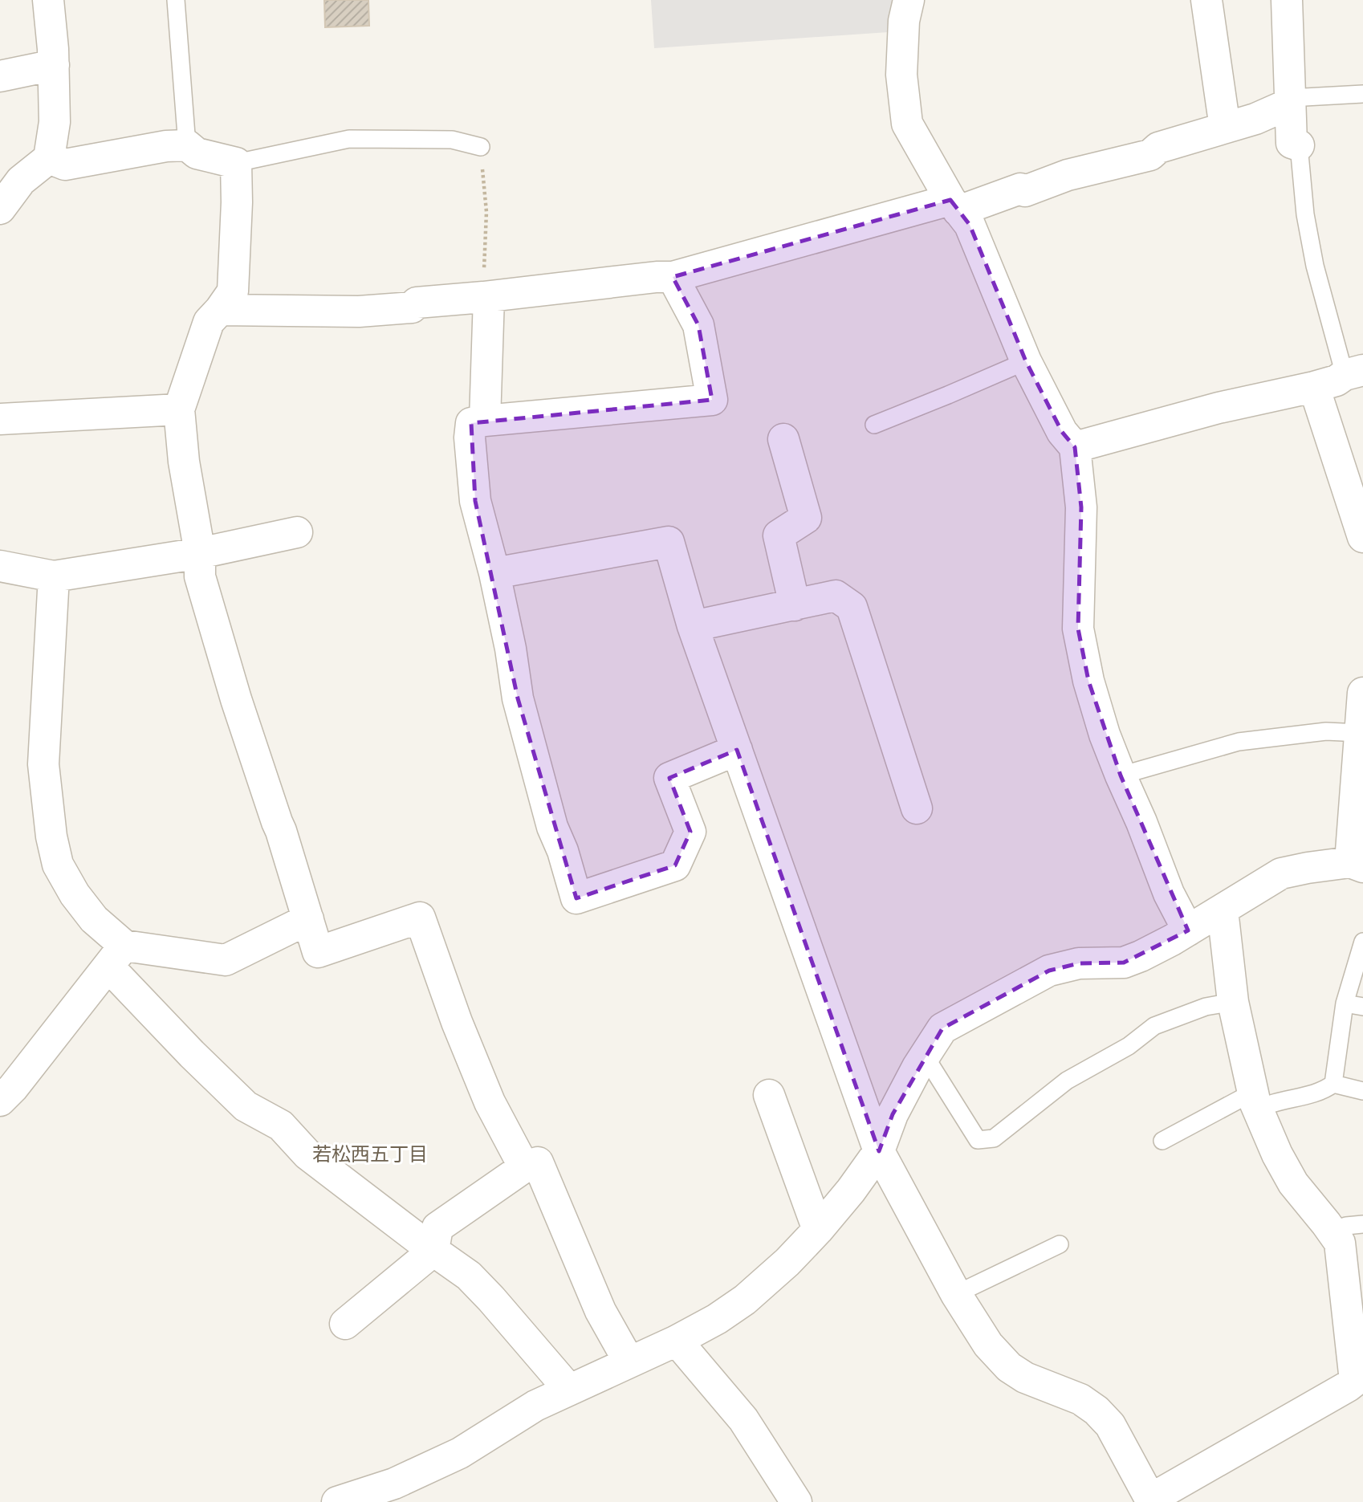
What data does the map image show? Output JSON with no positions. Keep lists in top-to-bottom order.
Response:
{
  "districts": ["若松西五丁目"]
}
